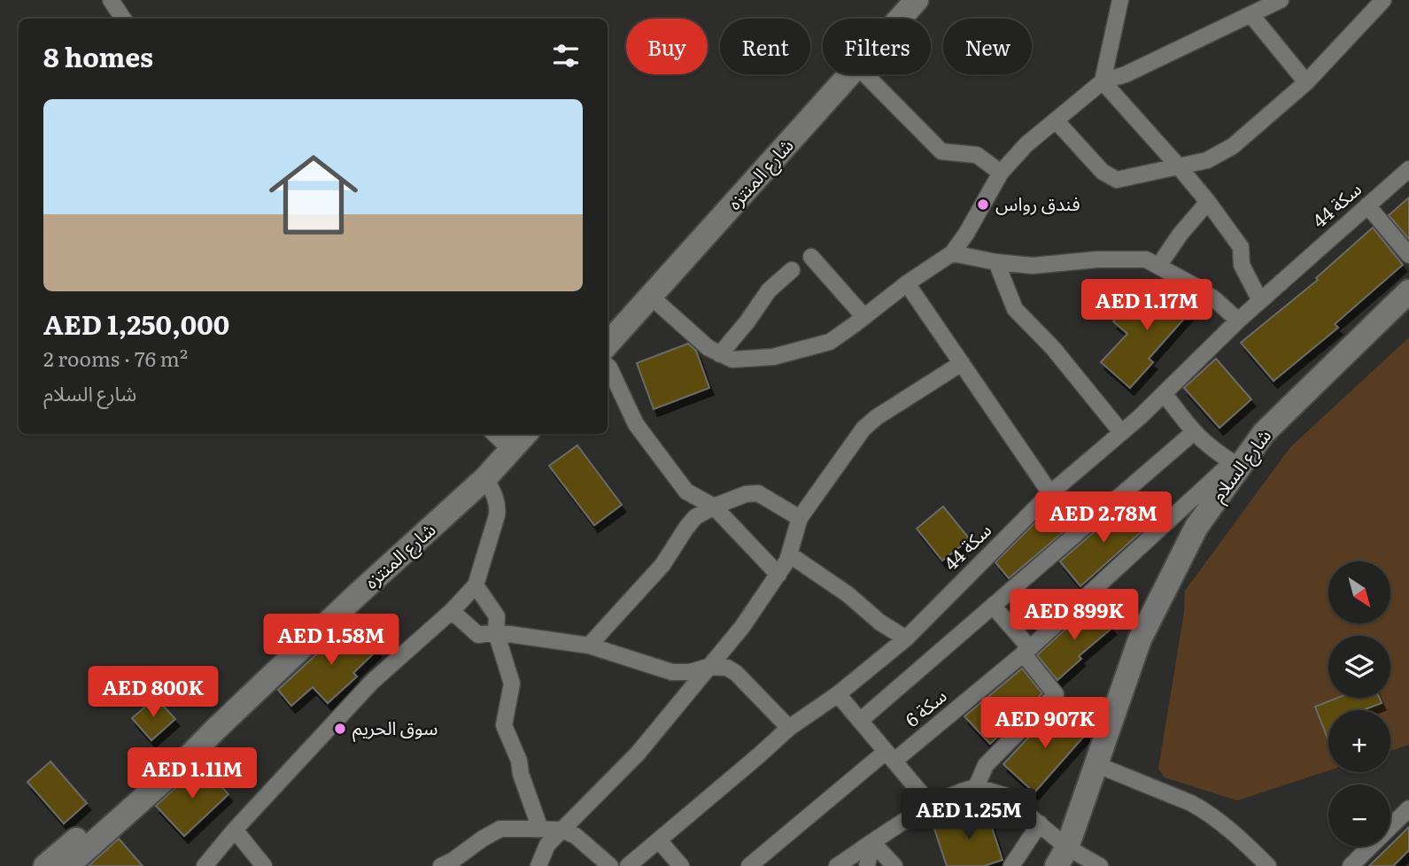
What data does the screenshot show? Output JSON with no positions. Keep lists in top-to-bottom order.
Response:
{
  "streets": {
    "street": [
      "شارع المنتزه",
      "سكة 44",
      "شارع السلام",
      "سكة 6"
    ]
  },
  "crossings": [
    ["شارع السلام", "سكة 6"]
  ],
  "places": ["فندق رواس", "سوق الحريم"],
  "north": "bottom right",
  "page": {
    "chip": [
      "Buy",
      "Rent",
      "Filters",
      "New"
    ],
    "heading": "8 homes",
    "list": [
      {
        "name": "AED 1,250,000",
        "note": "2 rooms · 76 m² · شارع السلام"
      }
    ],
    "price": [
      "AED 1.17M",
      "AED 2.78M",
      "AED 899K",
      "AED 1.58M",
      "AED 800K",
      "AED 907K",
      "AED 1.11M",
      "AED 1.25M"
    ],
    "map_buttons": ["+", "−"]
  }
}
